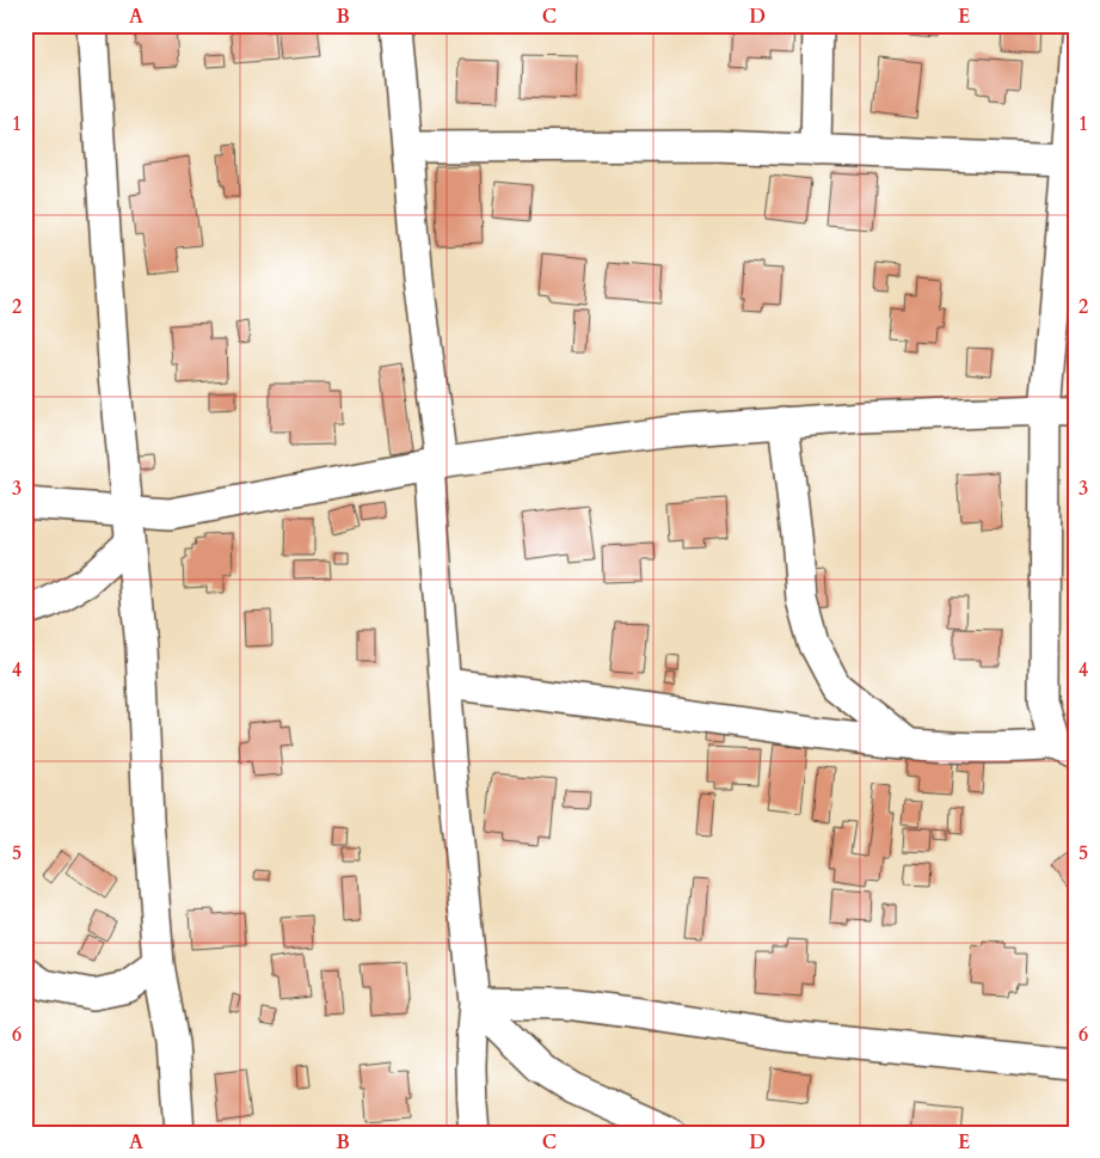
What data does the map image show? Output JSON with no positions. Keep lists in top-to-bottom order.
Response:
{
  "grid": {
    "columns": [
      "A",
      "B",
      "C",
      "D",
      "E"
    ],
    "rows": [
      "1",
      "2",
      "3",
      "4",
      "5",
      "6"
    ]
  }
}
